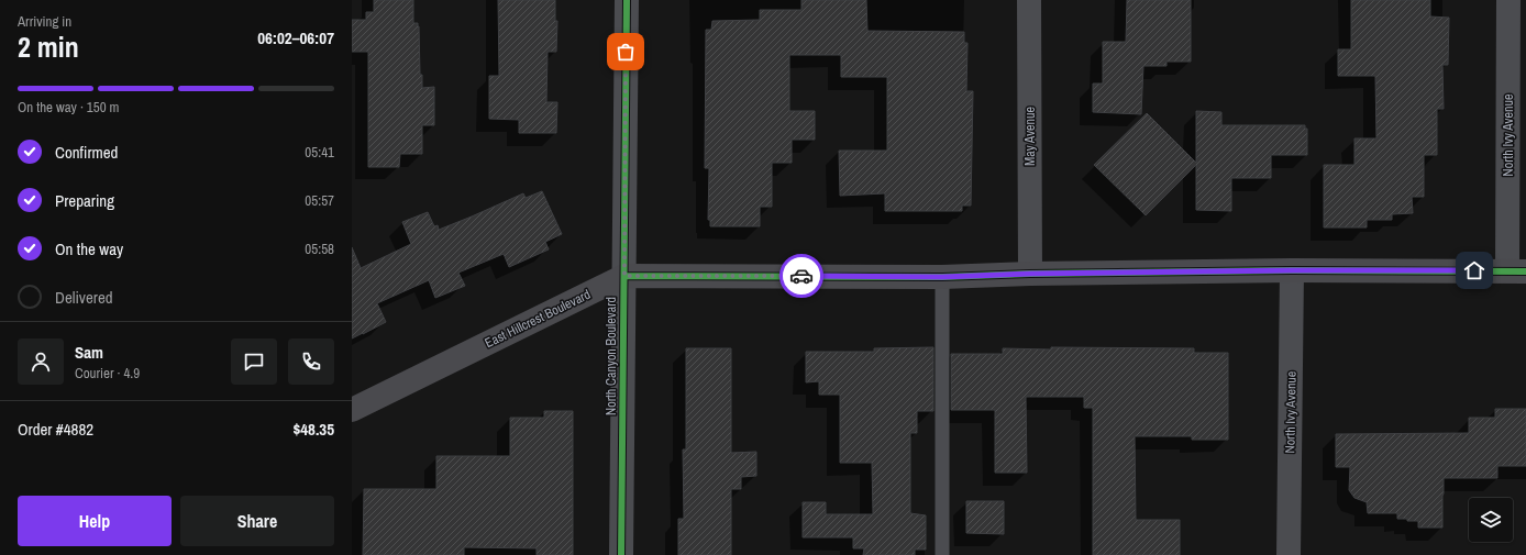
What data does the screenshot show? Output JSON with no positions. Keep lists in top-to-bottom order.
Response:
{
  "streets": {
    "street": [
      "North Ivy Avenue",
      "May Avenue",
      "East Hillcrest Boulevard",
      "North Canyon Boulevard"
    ]
  },
  "crossings": [
    ["North Ivy Avenue", "East Hillcrest Boulevard"],
    ["May Avenue", "East Hillcrest Boulevard"],
    ["East Hillcrest Boulevard", "North Canyon Boulevard"]
  ],
  "page": {
    "heading": ["2 min", "Arriving in", "06:02–06:07"],
    "panel": [
      "Sam",
      "Courier · 4.9",
      "Order #4882",
      "$48.35"
    ],
    "bar": "On the way · 150 m",
    "list": [
      ["Confirmed", "05:41"],
      ["Preparing", "05:57"],
      ["On the way", "05:58"],
      "Delivered"
    ],
    "buttons": ["Help", "Share"]
  }
}
